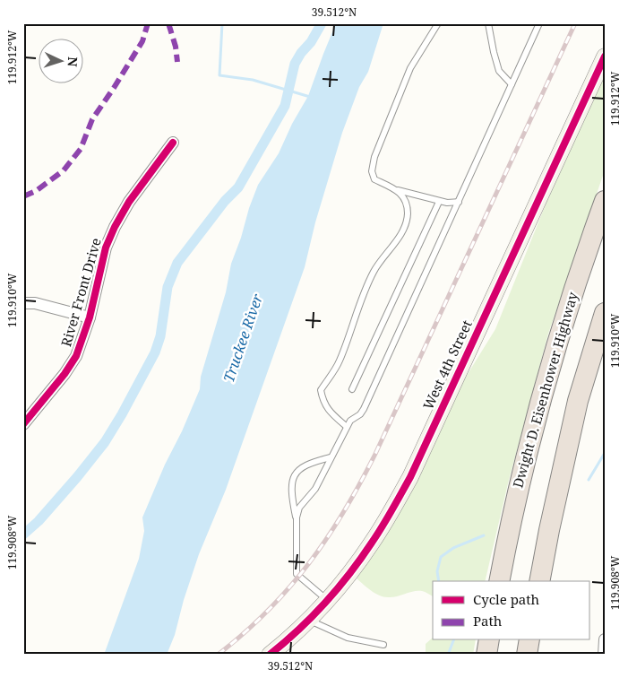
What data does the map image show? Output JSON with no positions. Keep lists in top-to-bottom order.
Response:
{
  "streets": {
    "highway": ["Dwight D. Eisenhower Highway"],
    "main road": ["West 4th Street"],
    "street": ["River Front Drive"]
  },
  "water": ["Truckee River"],
  "legend": ["Cycle path", "Path"],
  "north": "right",
  "coordinates": [
    "39.512°N",
    "119.912°W",
    "119.910°W",
    "119.908°W"
  ]
}
